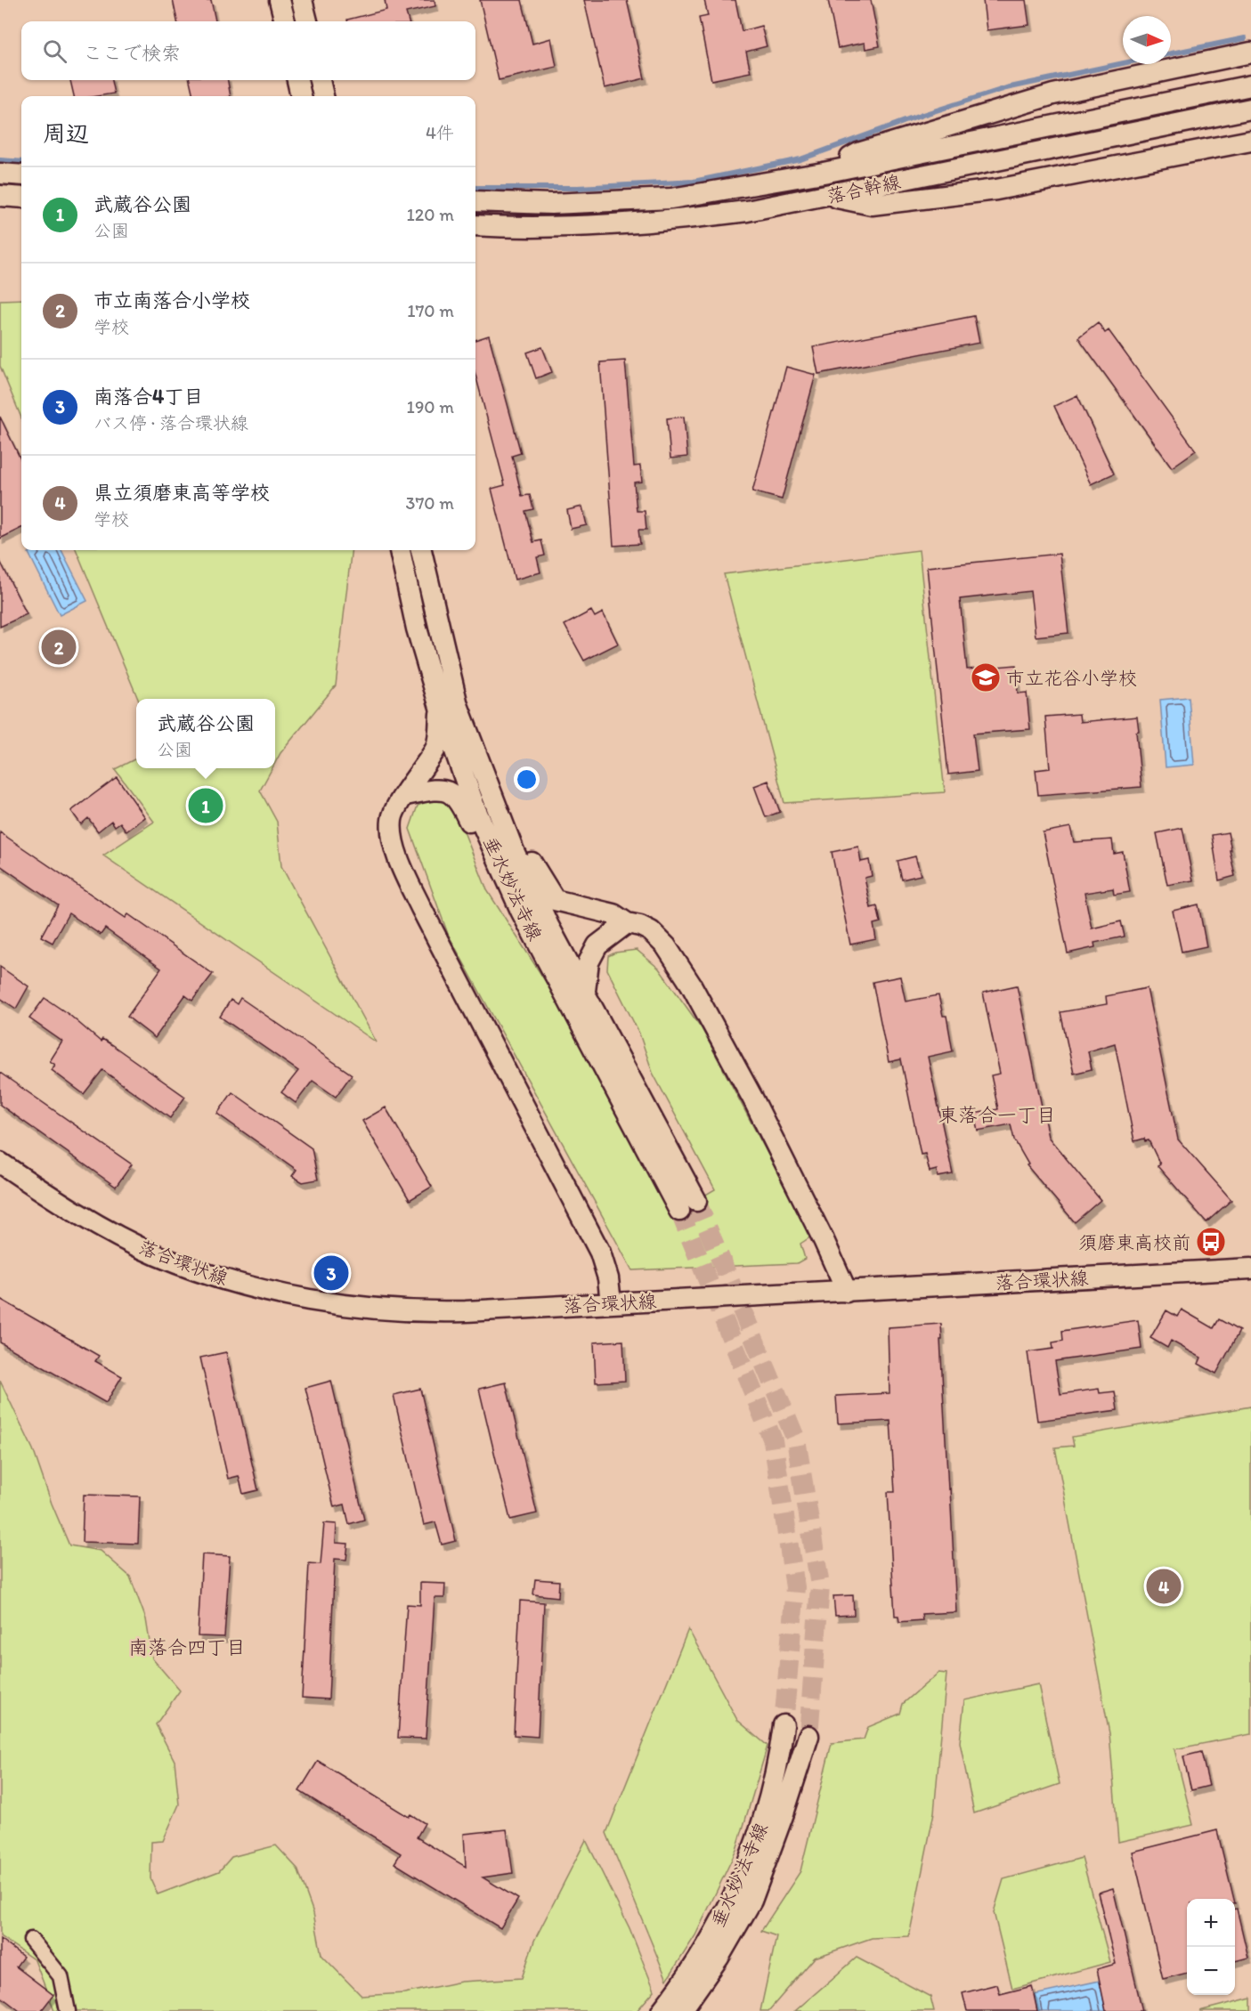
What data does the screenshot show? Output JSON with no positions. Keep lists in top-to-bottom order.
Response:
{
  "streets": {
    "street": ["落合幹線", "垂水妙法寺線", "落合環状線"]
  },
  "districts": ["東落合一丁目", "南落合四丁目"],
  "places": {
    "school or university": ["市立花谷小学校"],
    "bus stop": ["須磨東高校前"]
  },
  "north": "right",
  "page": {
    "search": "ここで検索",
    "heading": ["周辺", "4件"],
    "list": [
      {
        "mark": "1",
        "name": "武蔵谷公園",
        "note": "公園",
        "value": "120 m"
      },
      {
        "mark": "2",
        "name": "市立南落合小学校",
        "note": "学校",
        "value": "170 m"
      },
      {
        "mark": "3",
        "name": "南落合4丁目",
        "note": "バス停 · 落合環状線",
        "value": "190 m"
      },
      {
        "mark": "4",
        "name": "県立須磨東高等学校",
        "note": "学校",
        "value": "370 m"
      }
    ],
    "pins": [
      "2",
      "1",
      "3",
      "4"
    ],
    "popup": ["武蔵谷公園", "公園"],
    "map_buttons": ["+", "−"]
  }
}
